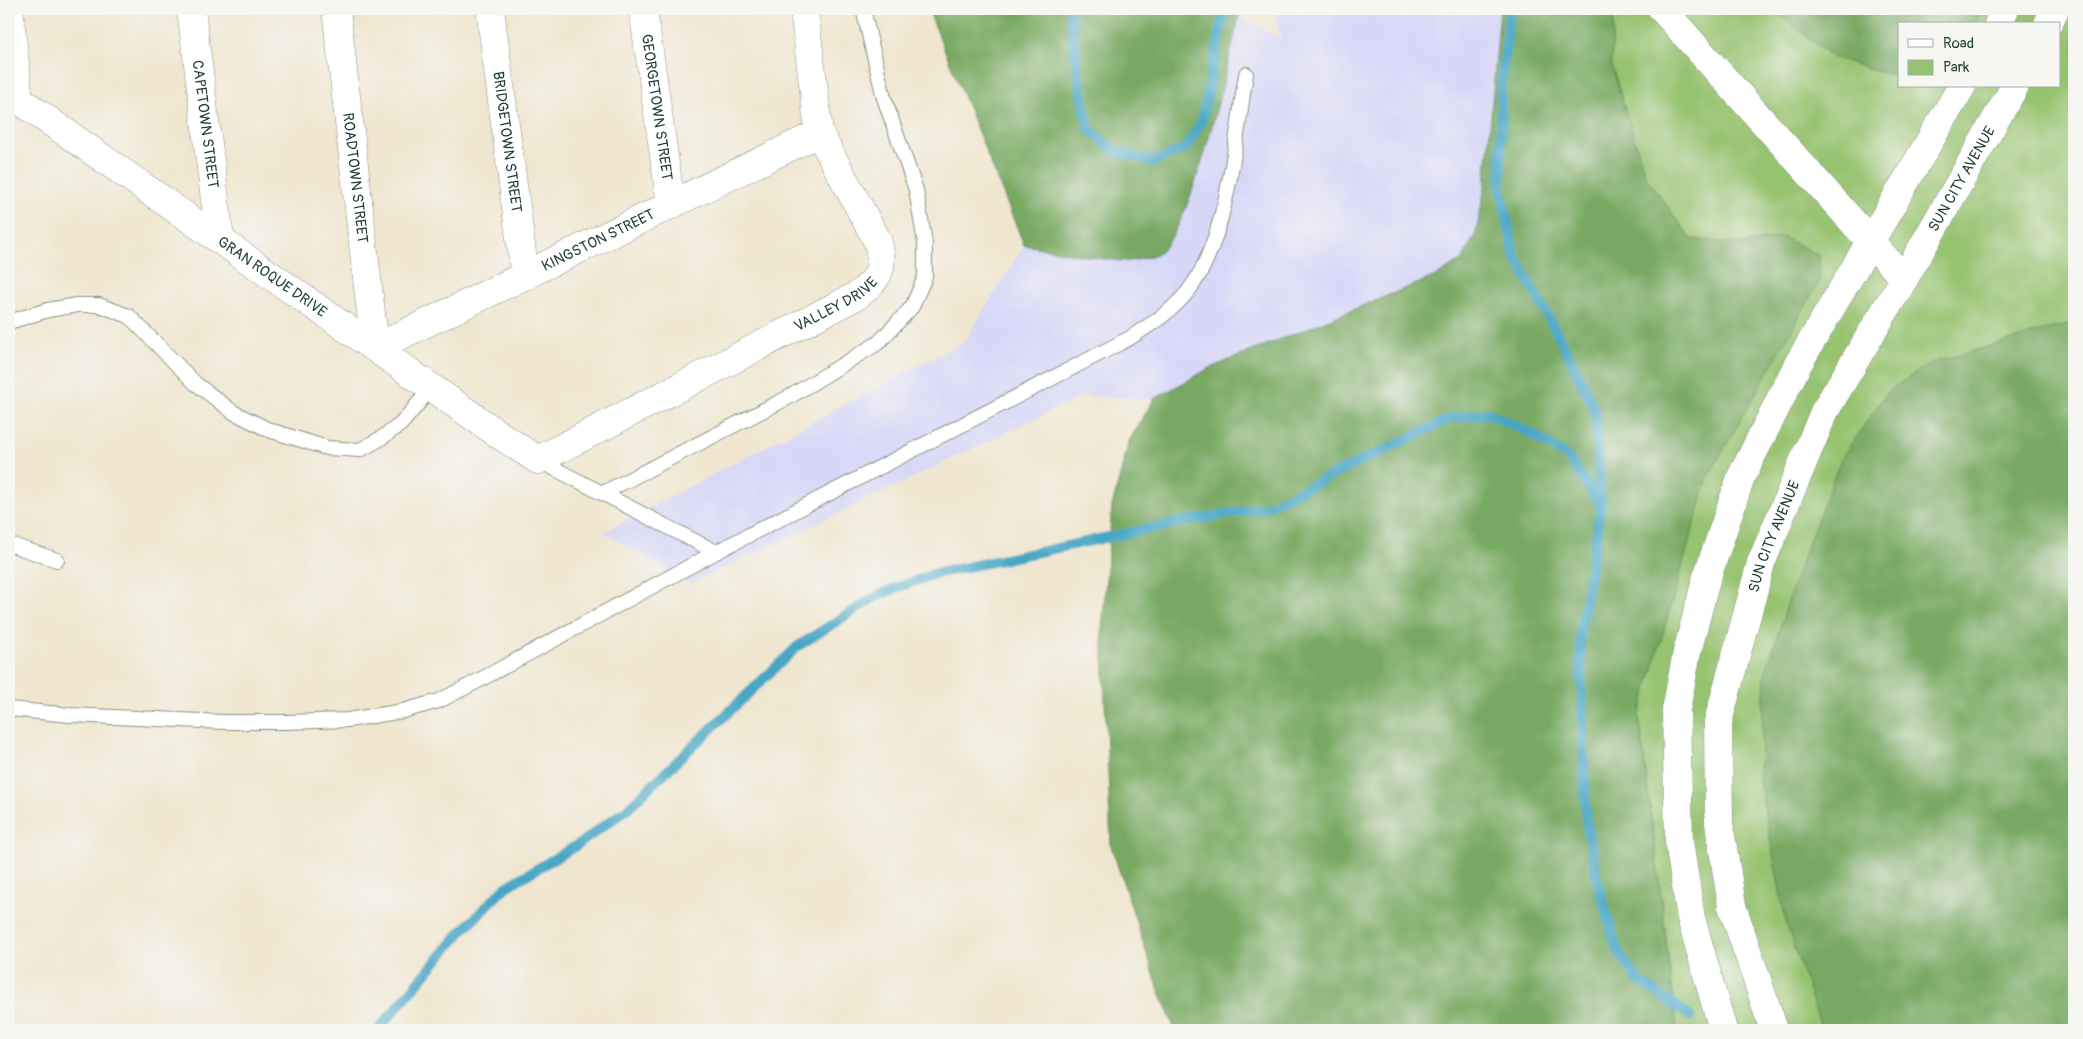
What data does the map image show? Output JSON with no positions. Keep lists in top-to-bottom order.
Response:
{
  "streets": {
    "street": [
      "GEORGETOWN STREET",
      "CAPETOWN STREET",
      "BRIDGETOWN STREET",
      "ROADTOWN STREET",
      "SUN CITY AVENUE",
      "KINGSTON STREET",
      "GRAN ROQUE DRIVE",
      "VALLEY DRIVE"
    ]
  },
  "crossings": [
    ["GEORGETOWN STREET", "KINGSTON STREET"],
    ["CAPETOWN STREET", "GRAN ROQUE DRIVE"],
    ["BRIDGETOWN STREET", "KINGSTON STREET"],
    ["ROADTOWN STREET", "KINGSTON STREET"],
    ["ROADTOWN STREET", "GRAN ROQUE DRIVE"],
    ["KINGSTON STREET", "GRAN ROQUE DRIVE"],
    ["KINGSTON STREET", "VALLEY DRIVE"],
    ["GRAN ROQUE DRIVE", "VALLEY DRIVE"]
  ],
  "legend": ["Road", "Park"]
}
